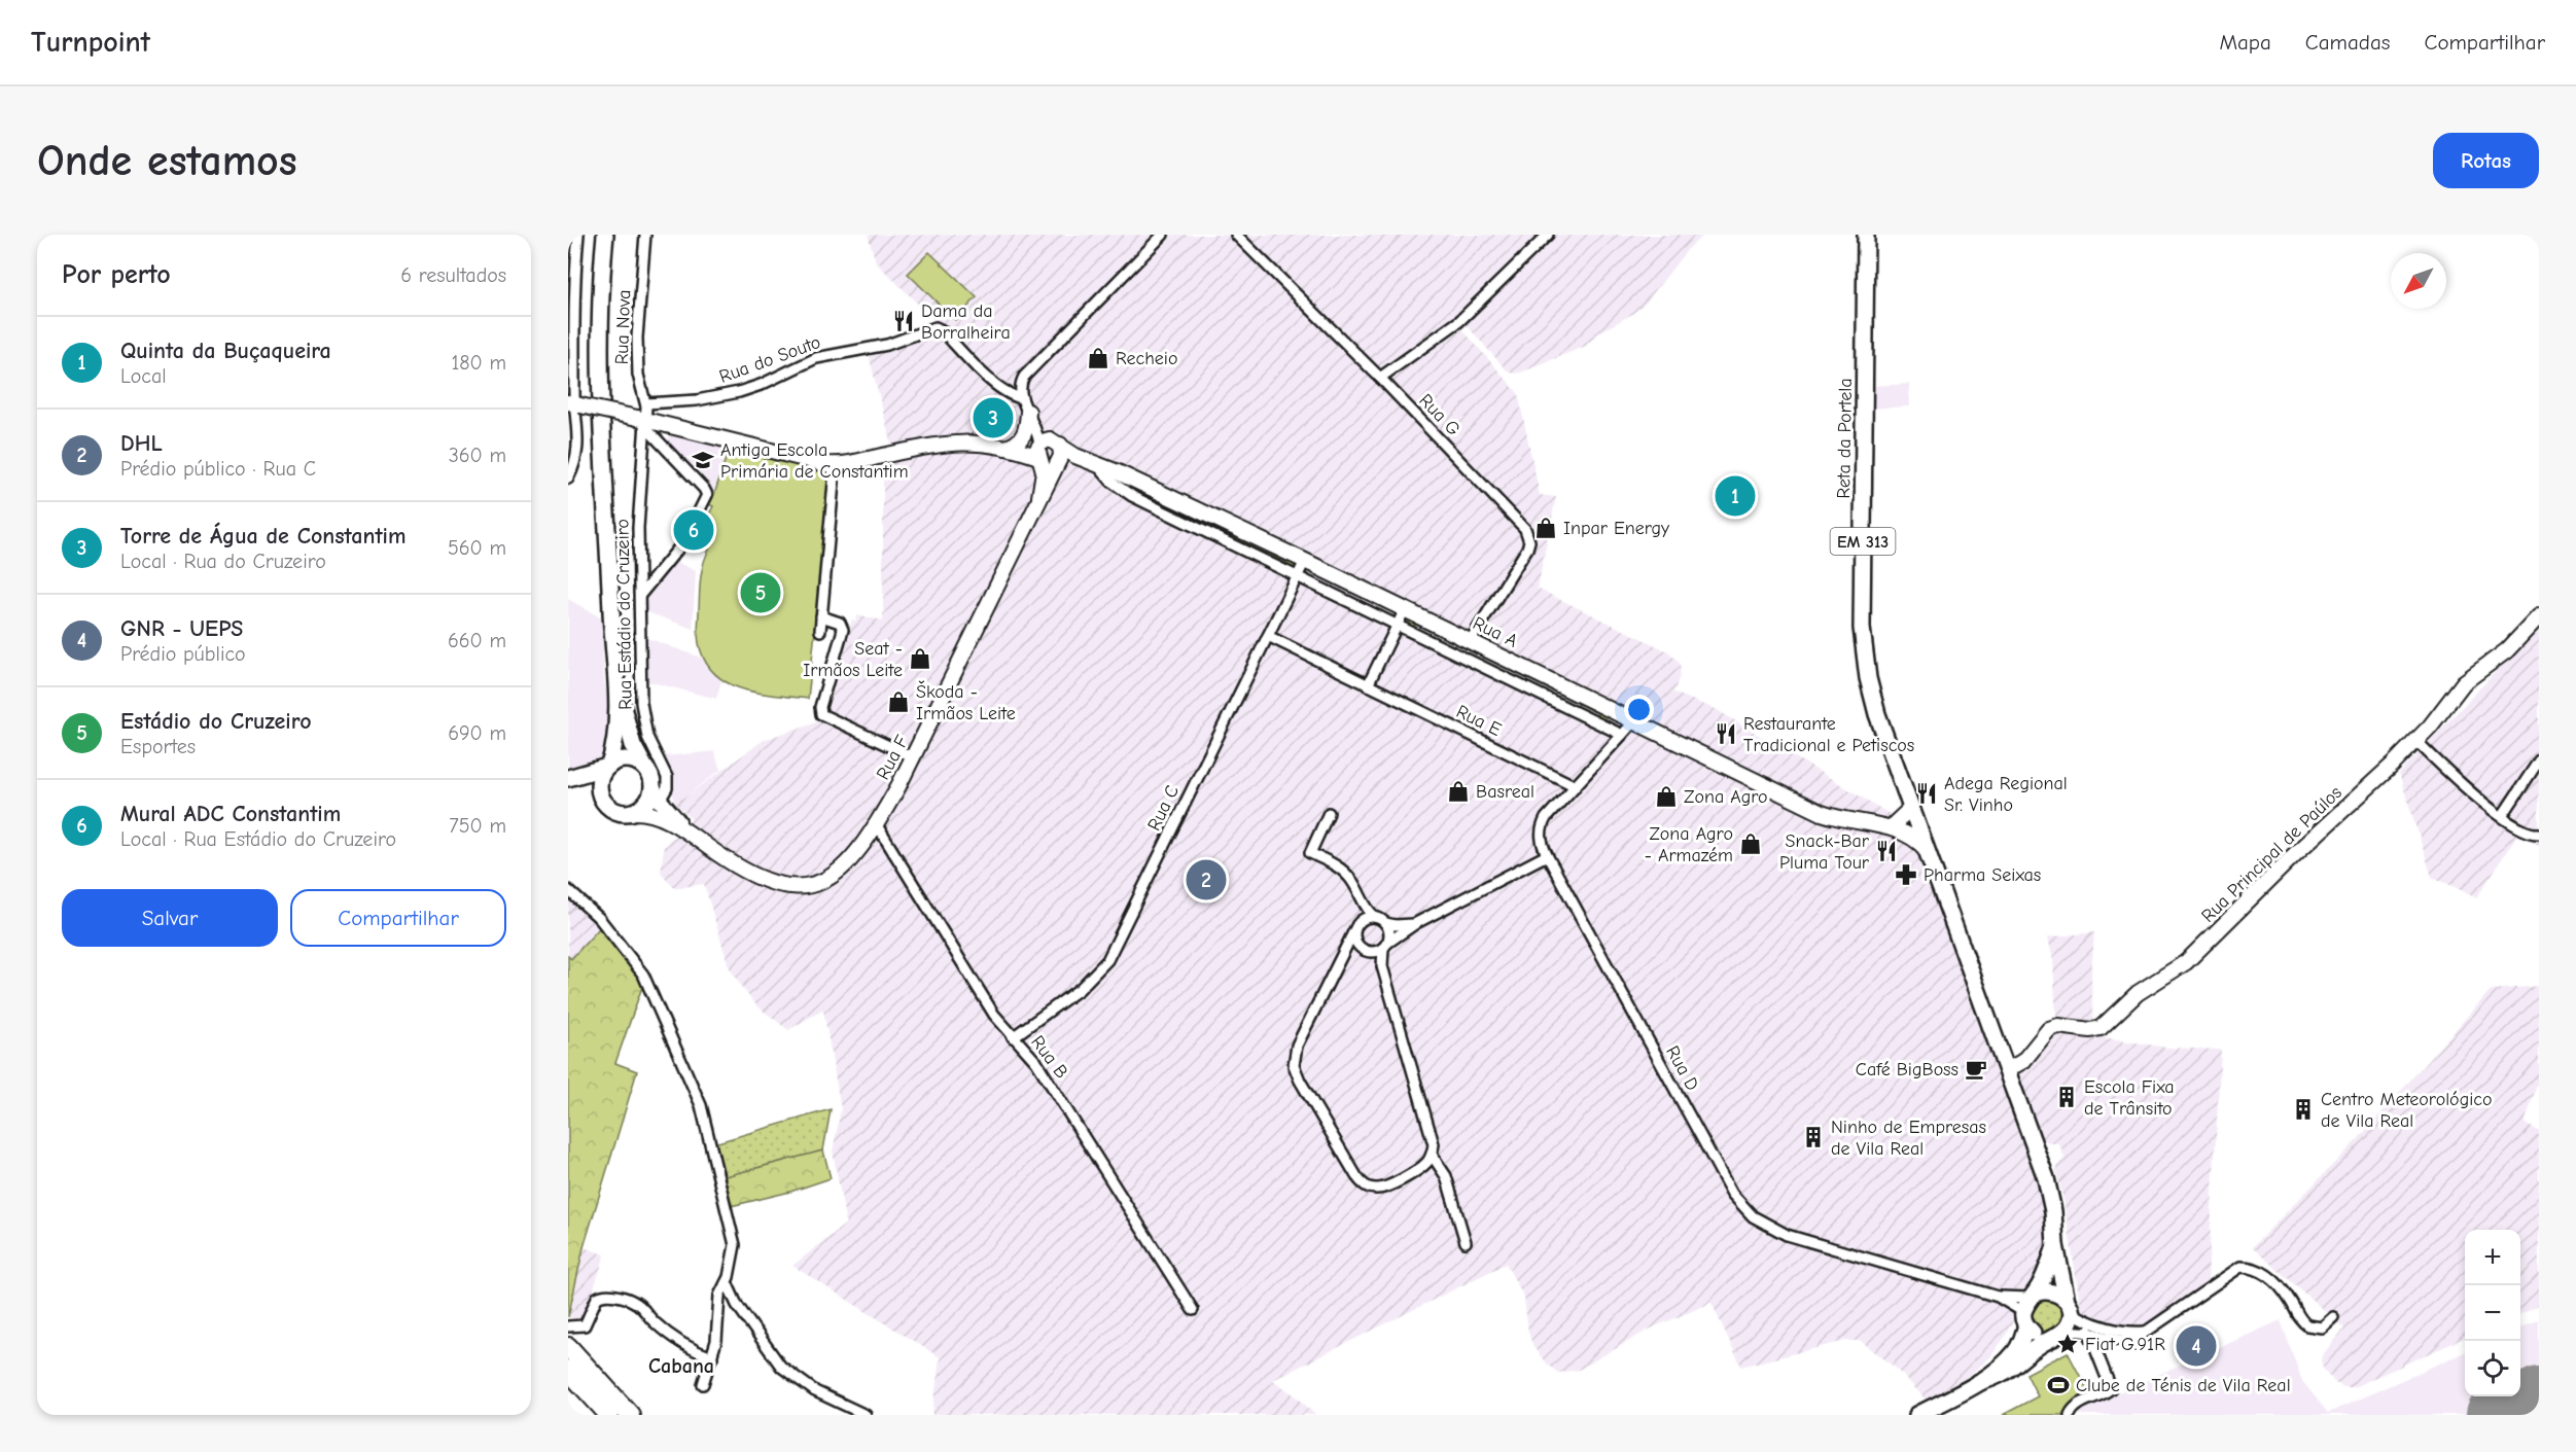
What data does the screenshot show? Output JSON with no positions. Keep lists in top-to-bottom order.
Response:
{
  "streets": {
    "main road": ["Reta da Portela", "EM 313"],
    "street": [
      "Rua Nova",
      "Rua do Souto",
      "Rua G",
      "Rua Estádio do Cruzeiro",
      "Rua A",
      "Rua E",
      "Rua F",
      "Rua C",
      "Rua Principal de Paúlos",
      "Rua B",
      "Rua D"
    ]
  },
  "crossings": [
    ["Rua Nova", "Rua do Souto"],
    ["Rua Nova", "Rua Estádio do Cruzeiro"],
    ["Rua G", "Rua A"],
    ["Reta da Portela", "EM 313"],
    ["EM 313", "Rua Principal de Paúlos"],
    ["Rua A", "Rua F"],
    ["Rua A", "Rua C"],
    ["Rua A", "Rua D"],
    ["Rua E", "Rua C"],
    ["Rua E", "Rua D"],
    ["Rua F", "Rua B"],
    ["Rua C", "Rua B"]
  ],
  "districts": ["Cabana"],
  "places": {
    "restaurant": [
      "Dama da Borralheira",
      "Restaurante Tradicional e Petiscos",
      "Adega Regional Sr. Vinho",
      "Snack-Bar Pluma Tour"
    ],
    "shop": [
      "Recheio",
      "Inpar Energy",
      "Seat - Irmãos Leite",
      "Škoda - Irmãos Leite",
      "Basreal",
      "Zona Agro",
      "Zona Agro - Armazém"
    ],
    "school or university": ["Antiga Escola Primária de Constantim"],
    "pharmacy": ["Pharma Seixas"],
    "cafe": ["Café BigBoss"],
    "building": ["Escola Fixa de Trânsito", "Centro Meteorológico de Vila Real", "Ninho de Empresas de Vila Real"],
    "place": ["Fiat G.91R"],
    "sports": ["Clube de Ténis de Vila Real"]
  },
  "north": "bottom left",
  "page": {
    "header": "Turnpoint",
    "nav": ["Mapa", "Camadas", "Compartilhar"],
    "buttons": [
      "Rotas",
      ["Salvar", "Compartilhar"]
    ],
    "title": "Onde estamos",
    "heading": ["Por perto", "6 resultados"],
    "list": [
      {
        "mark": "1",
        "name": "Quinta da Buçaqueira",
        "note": "Local",
        "value": "180 m"
      },
      {
        "mark": "2",
        "name": "DHL",
        "note": "Prédio público · Rua C",
        "value": "360 m"
      },
      {
        "mark": "3",
        "name": "Torre de Água de Constantim",
        "note": "Local · Rua do Cruzeiro",
        "value": "560 m"
      },
      {
        "mark": "4",
        "name": "GNR - UEPS",
        "note": "Prédio público",
        "value": "660 m"
      },
      {
        "mark": "5",
        "name": "Estádio do Cruzeiro",
        "note": "Esportes",
        "value": "690 m"
      },
      {
        "mark": "6",
        "name": "Mural ADC Constantim",
        "note": "Local · Rua Estádio do Cruzeiro",
        "value": "750 m"
      }
    ],
    "pins": [
      "3",
      "1",
      "6",
      "5",
      "2",
      "4"
    ],
    "map_buttons": ["+", "−"]
  }
}
